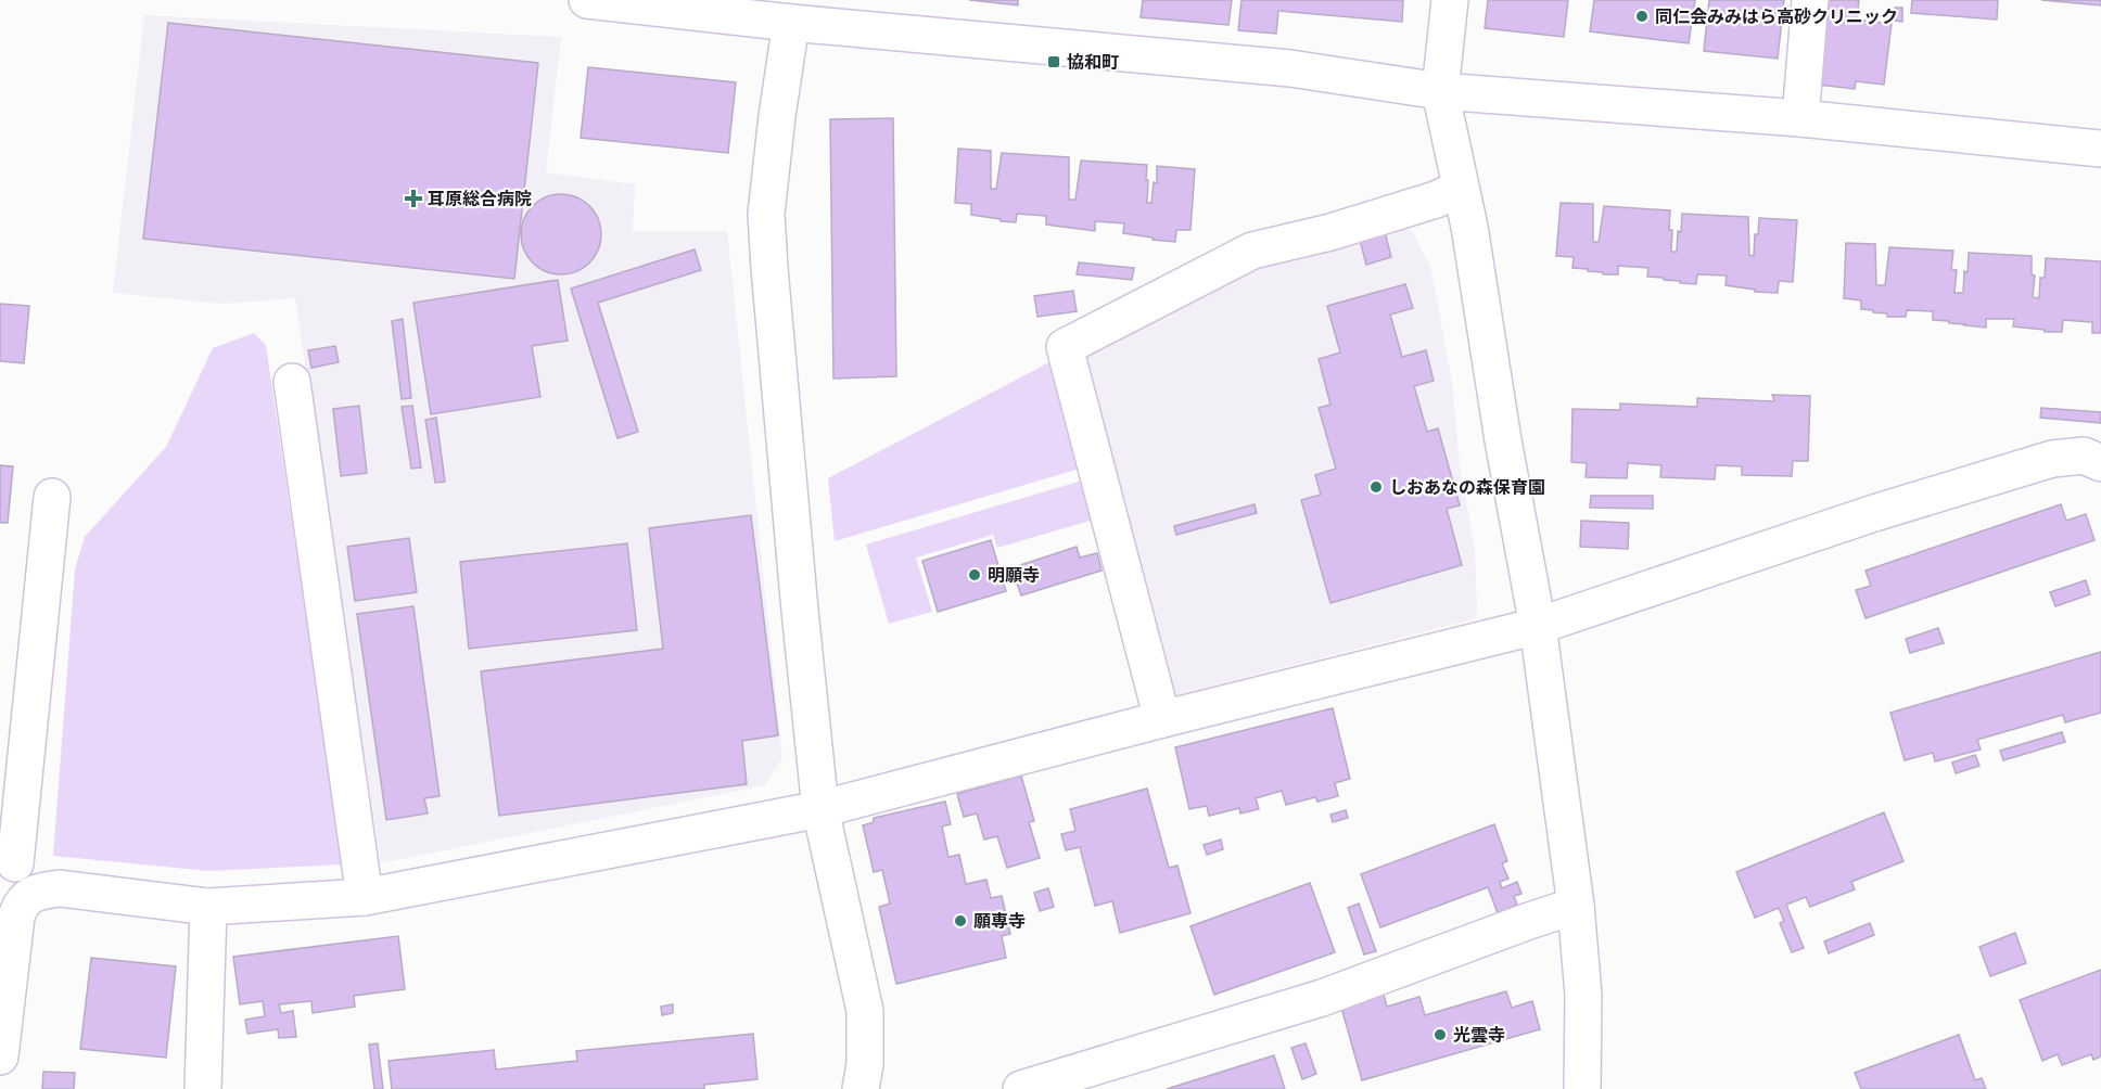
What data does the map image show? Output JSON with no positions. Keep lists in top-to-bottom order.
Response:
{
  "places": {
    "other": [
      "同仁会みみはら高砂クリニック",
      "しおあなの森保育園",
      "明願寺",
      "願専寺",
      "光雲寺"
    ],
    "transit": ["協和町"],
    "health": ["耳原総合病院"]
  }
}
